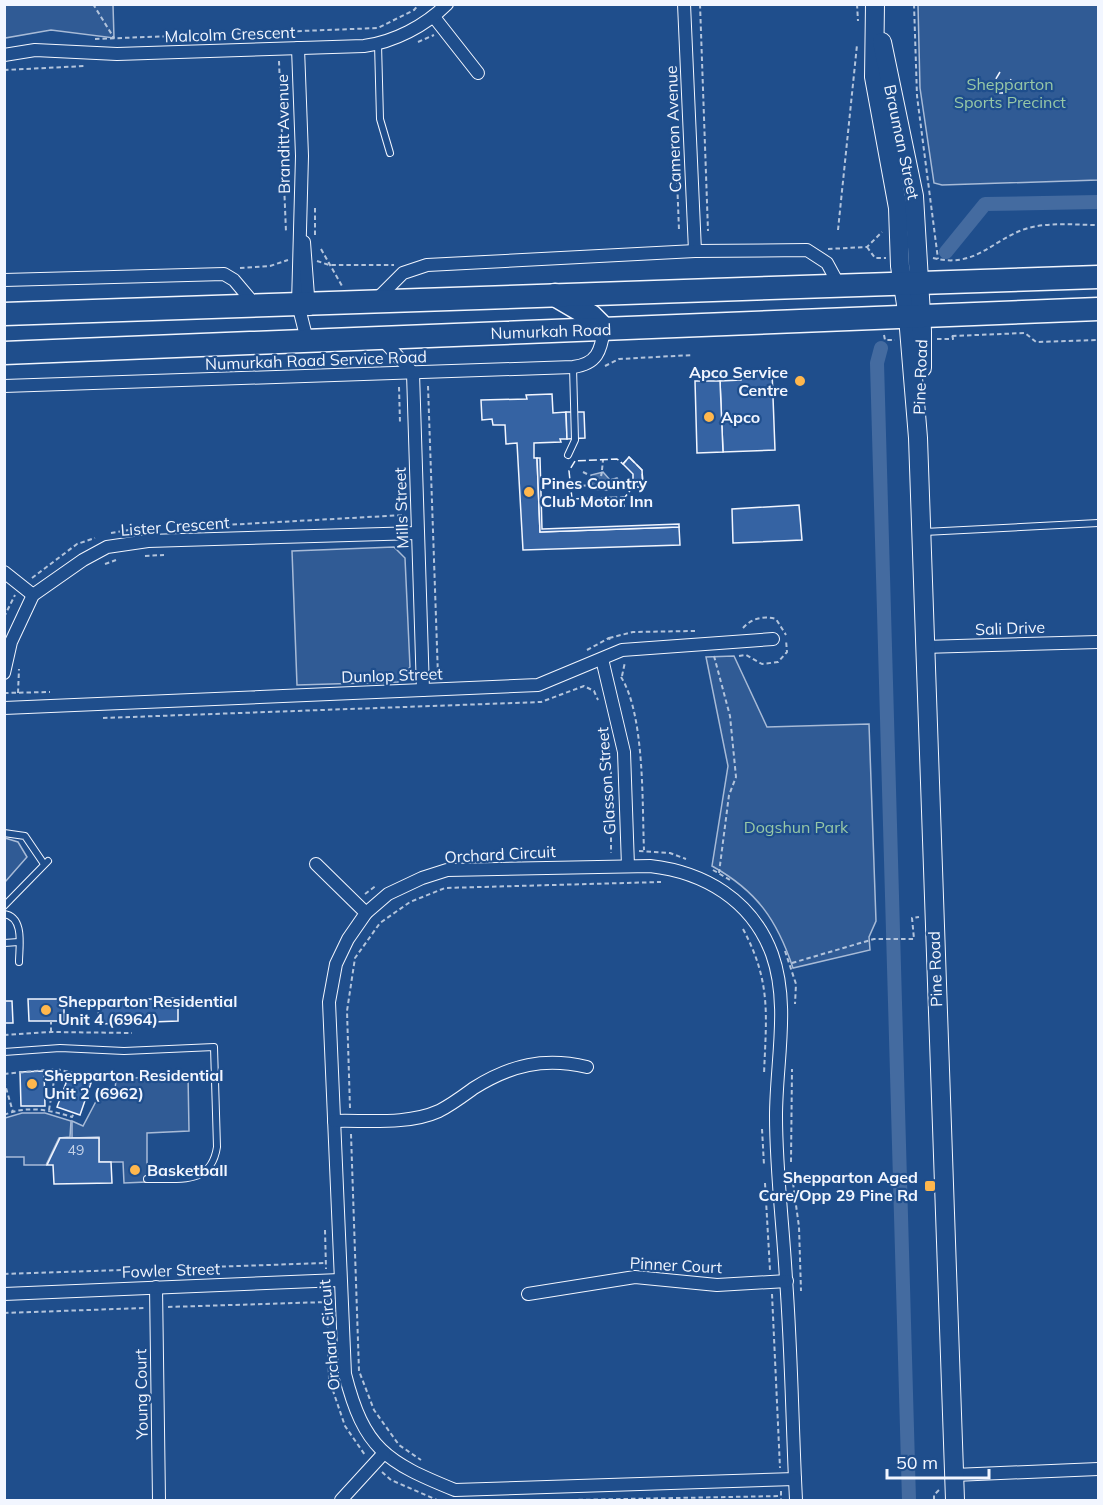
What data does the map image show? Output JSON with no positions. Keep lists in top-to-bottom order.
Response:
{
  "streets": {
    "highway": ["Numurkah Road"],
    "street": [
      "Malcolm Crescent",
      "Cameron Avenue",
      "Branditt Avenue",
      "Brauman Street",
      "Numurkah Road Service Road",
      "Pine Road",
      "Mills Street",
      "Lister Crescent",
      "Sali Drive",
      "Dunlop Street",
      "Glasson Street",
      "Orchard Circuit",
      "Pinner Court",
      "Fowler Street",
      "Young Court"
    ]
  },
  "crossings": [
    ["Malcolm Crescent", "Branditt Avenue"],
    ["Branditt Avenue", "Numurkah Road"],
    ["Brauman Street", "Pine Road"],
    ["Numurkah Road", "Numurkah Road Service Road"],
    ["Numurkah Road", "Pine Road"],
    ["Numurkah Road Service Road", "Mills Street"],
    ["Pine Road", "Sali Drive"],
    ["Mills Street", "Lister Crescent"],
    ["Mills Street", "Dunlop Street"],
    ["Dunlop Street", "Glasson Street"],
    ["Glasson Street", "Orchard Circuit"],
    ["Orchard Circuit", "Pinner Court"],
    ["Orchard Circuit", "Fowler Street"],
    ["Fowler Street", "Young Court"]
  ],
  "parks": ["Shepparton Sports Precinct", "Dogshun Park"],
  "places": {
    "other": [
      "Apco Service Centre",
      "Apco",
      "Pines Country Club Motor Inn",
      "Shepparton Residential Unit 4 (6964)",
      "Shepparton Residential Unit 2 (6962)",
      "Basketball"
    ],
    "transit": ["Shepparton Aged Care/Opp 29 Pine Rd"]
  },
  "house_numbers": ["49"],
  "scale_bar": "50 m"
}
